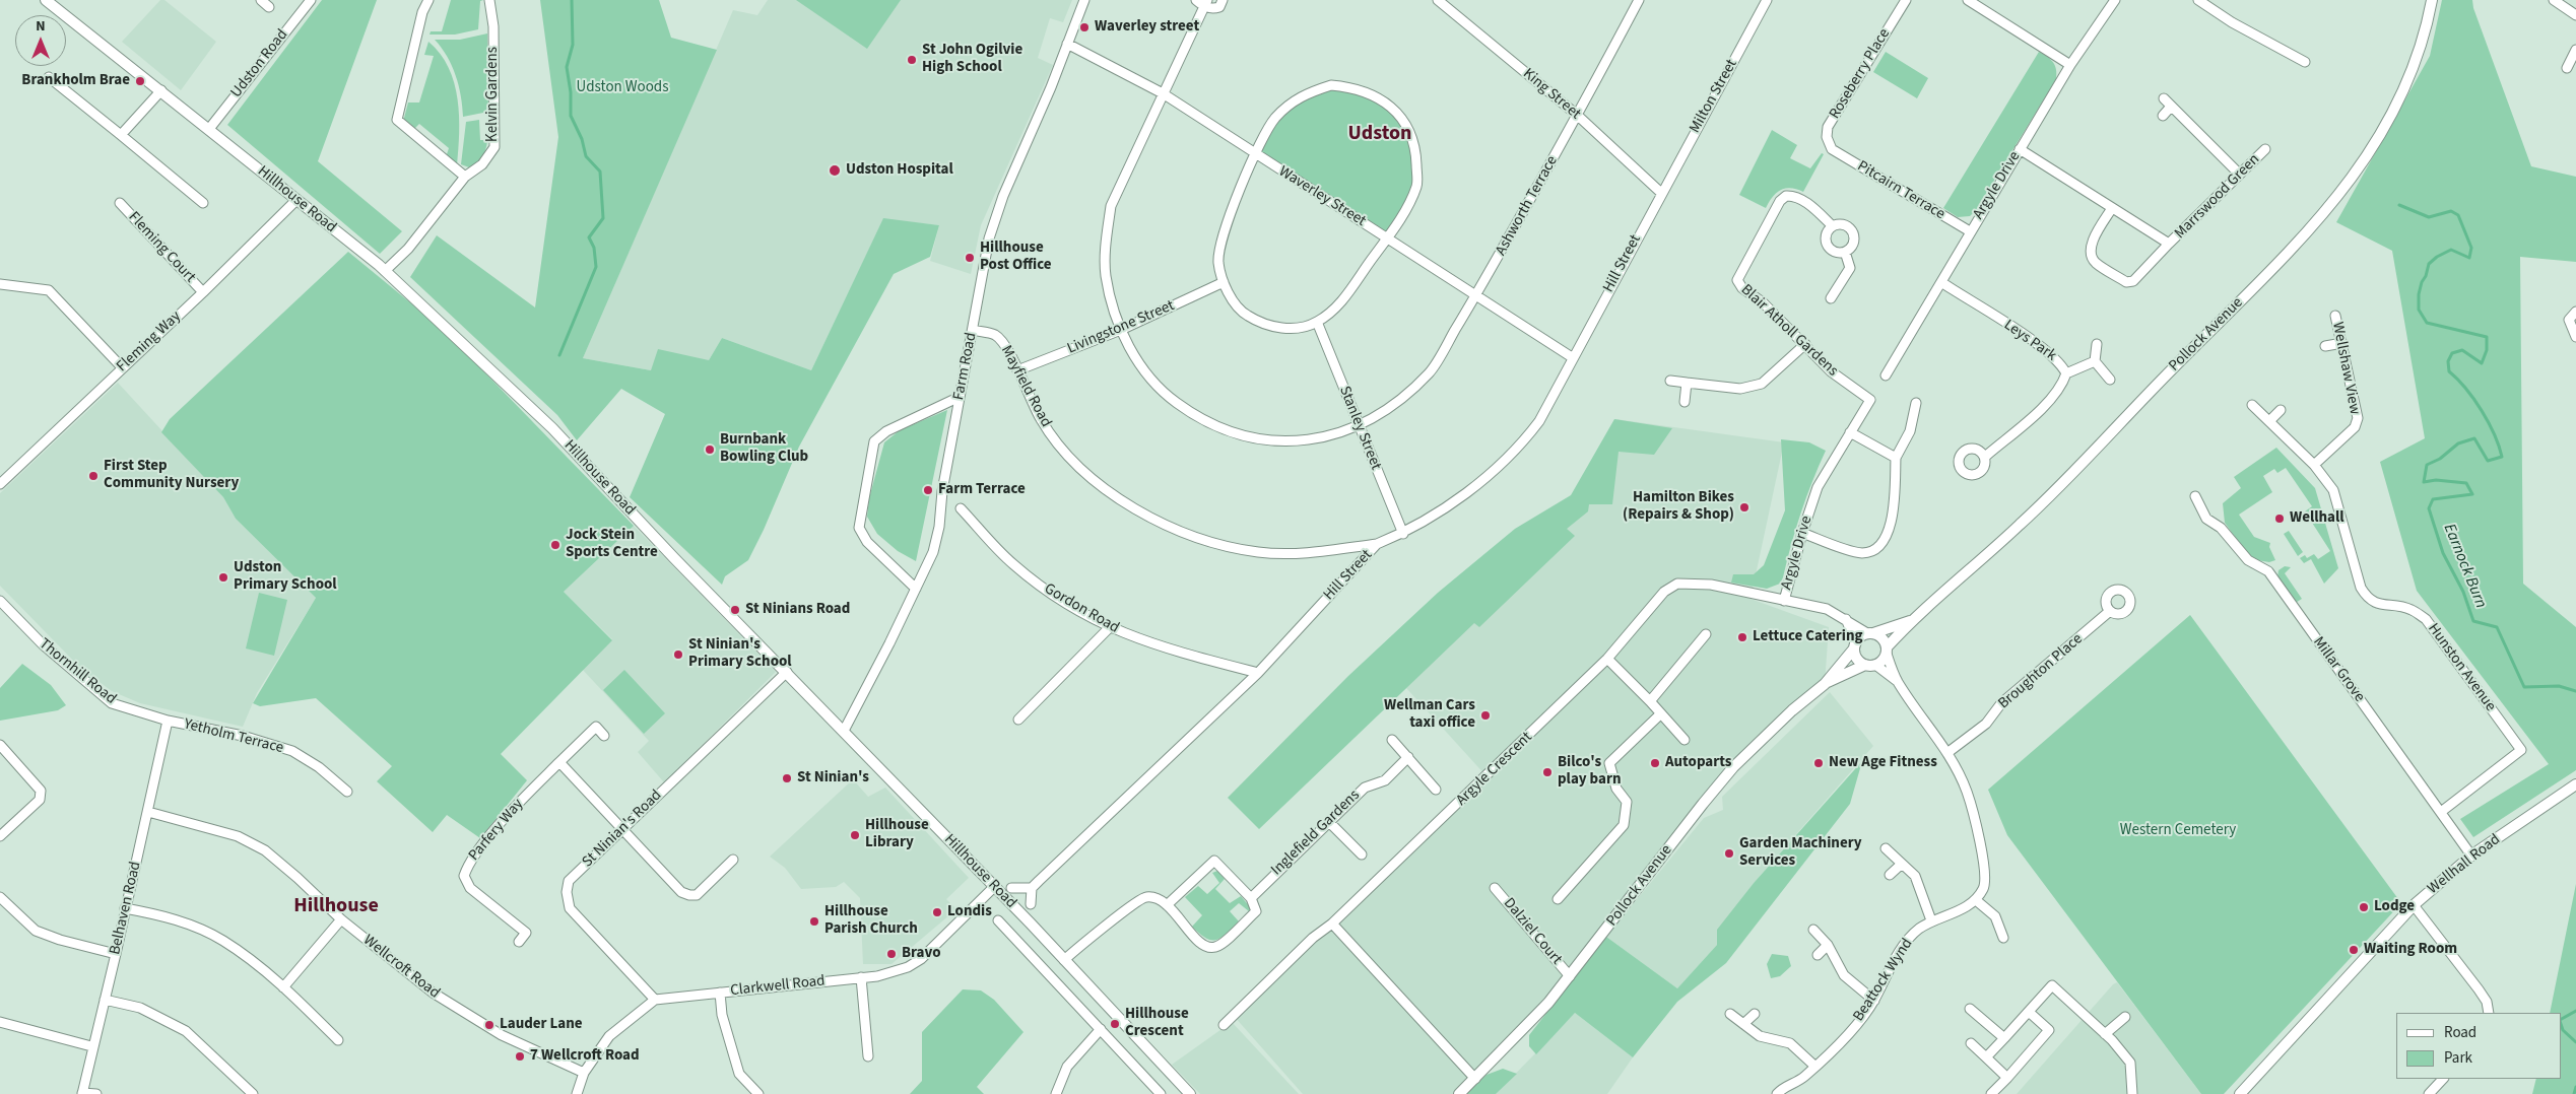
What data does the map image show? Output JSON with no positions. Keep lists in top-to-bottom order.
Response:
{
  "streets": {
    "street": [
      "Udston Road",
      "Roseberry Place",
      "Kelvin Gardens",
      "King Street",
      "Milton Street",
      "Argyle Drive",
      "Pitcairn Terrace",
      "Waverley Street",
      "Marrswood Green",
      "Hillhouse Road",
      "Ashworth Terrace",
      "Fleming Court",
      "Hill Street",
      "Livingstone Street",
      "Blair Atholl Gardens",
      "Pollock Avenue",
      "Leys Park",
      "Fleming Way",
      "Farm Road",
      "Wellshaw View",
      "Mayfield Road",
      "Stanley Street",
      "Gordon Road",
      "Hunston Avenue",
      "Millar Grove",
      "Thornhill Road",
      "Broughton Place",
      "Yetholm Terrace",
      "Argyle Crescent",
      "St Ninian's Road",
      "Parfery Way",
      "Inglefield Gardens",
      "Wellhall Road",
      "Belhaven Road",
      "Dalziel Court",
      "Wellcroft Road",
      "Beattock Wynd",
      "Clarkwell Road"
    ]
  },
  "crossings": [
    ["Udston Road", "Hillhouse Road"],
    ["Roseberry Place", "Pitcairn Terrace"],
    ["Kelvin Gardens", "Hillhouse Road"],
    ["King Street", "Milton Street"],
    ["King Street", "Ashworth Terrace"],
    ["King Street", "Hill Street"],
    ["Milton Street", "Hill Street"],
    ["Argyle Drive", "Pitcairn Terrace"],
    ["Argyle Drive", "Marrswood Green"],
    ["Argyle Drive", "Blair Atholl Gardens"],
    ["Argyle Drive", "Leys Park"],
    ["Argyle Drive", "Argyle Crescent"],
    ["Waverley Street", "Ashworth Terrace"],
    ["Waverley Street", "Hill Street"],
    ["Waverley Street", "Farm Road"],
    ["Hillhouse Road", "Fleming Way"],
    ["Hillhouse Road", "Farm Road"],
    ["Hillhouse Road", "St Ninian's Road"],
    ["Hillhouse Road", "Clarkwell Road"],
    ["Ashworth Terrace", "Livingstone Street"],
    ["Ashworth Terrace", "Stanley Street"],
    ["Fleming Court", "Fleming Way"],
    ["Hill Street", "Mayfield Road"],
    ["Hill Street", "Stanley Street"],
    ["Hill Street", "Gordon Road"],
    ["Livingstone Street", "Mayfield Road"],
    ["Pollock Avenue", "Argyle Crescent"],
    ["Pollock Avenue", "Dalziel Court"],
    ["Farm Road", "Mayfield Road"],
    ["Wellshaw View", "Hunston Avenue"],
    ["Hunston Avenue", "Millar Grove"],
    ["Millar Grove", "Wellhall Road"],
    ["Thornhill Road", "Yetholm Terrace"],
    ["Thornhill Road", "Belhaven Road"],
    ["Yetholm Terrace", "Belhaven Road"],
    ["St Ninian's Road", "Clarkwell Road"],
    ["Belhaven Road", "Wellcroft Road"]
  ],
  "districts": ["Udston", "Hillhouse"],
  "water": ["Earnock Burn"],
  "parks": ["Udston Woods", "Western Cemetery"],
  "places": [
    "Waverley street",
    "St John Ogilvie High School",
    "Brankholm Brae",
    "Udston Hospital",
    "Hillhouse Post Office",
    "Burnbank Bowling Club",
    "First Step Community Nursery",
    "Farm Terrace",
    "Hamilton Bikes (Repairs & Shop)",
    "Wellhall",
    "Jock Stein Sports Centre",
    "Udston Primary School",
    "St Ninians Road",
    "Lettuce Catering",
    "St Ninian's Primary School",
    "Wellman Cars taxi office",
    "Autoparts",
    "New Age Fitness",
    "Bilco's play barn",
    "St Ninian's",
    "Hillhouse Library",
    "Garden Machinery Services",
    "Lodge",
    "Londis",
    "Hillhouse Parish Church",
    "Waiting Room",
    "Bravo",
    "Hillhouse Crescent",
    "Lauder Lane",
    "7 Wellcroft Road"
  ],
  "legend": ["Road", "Park"],
  "north": "top"
}
